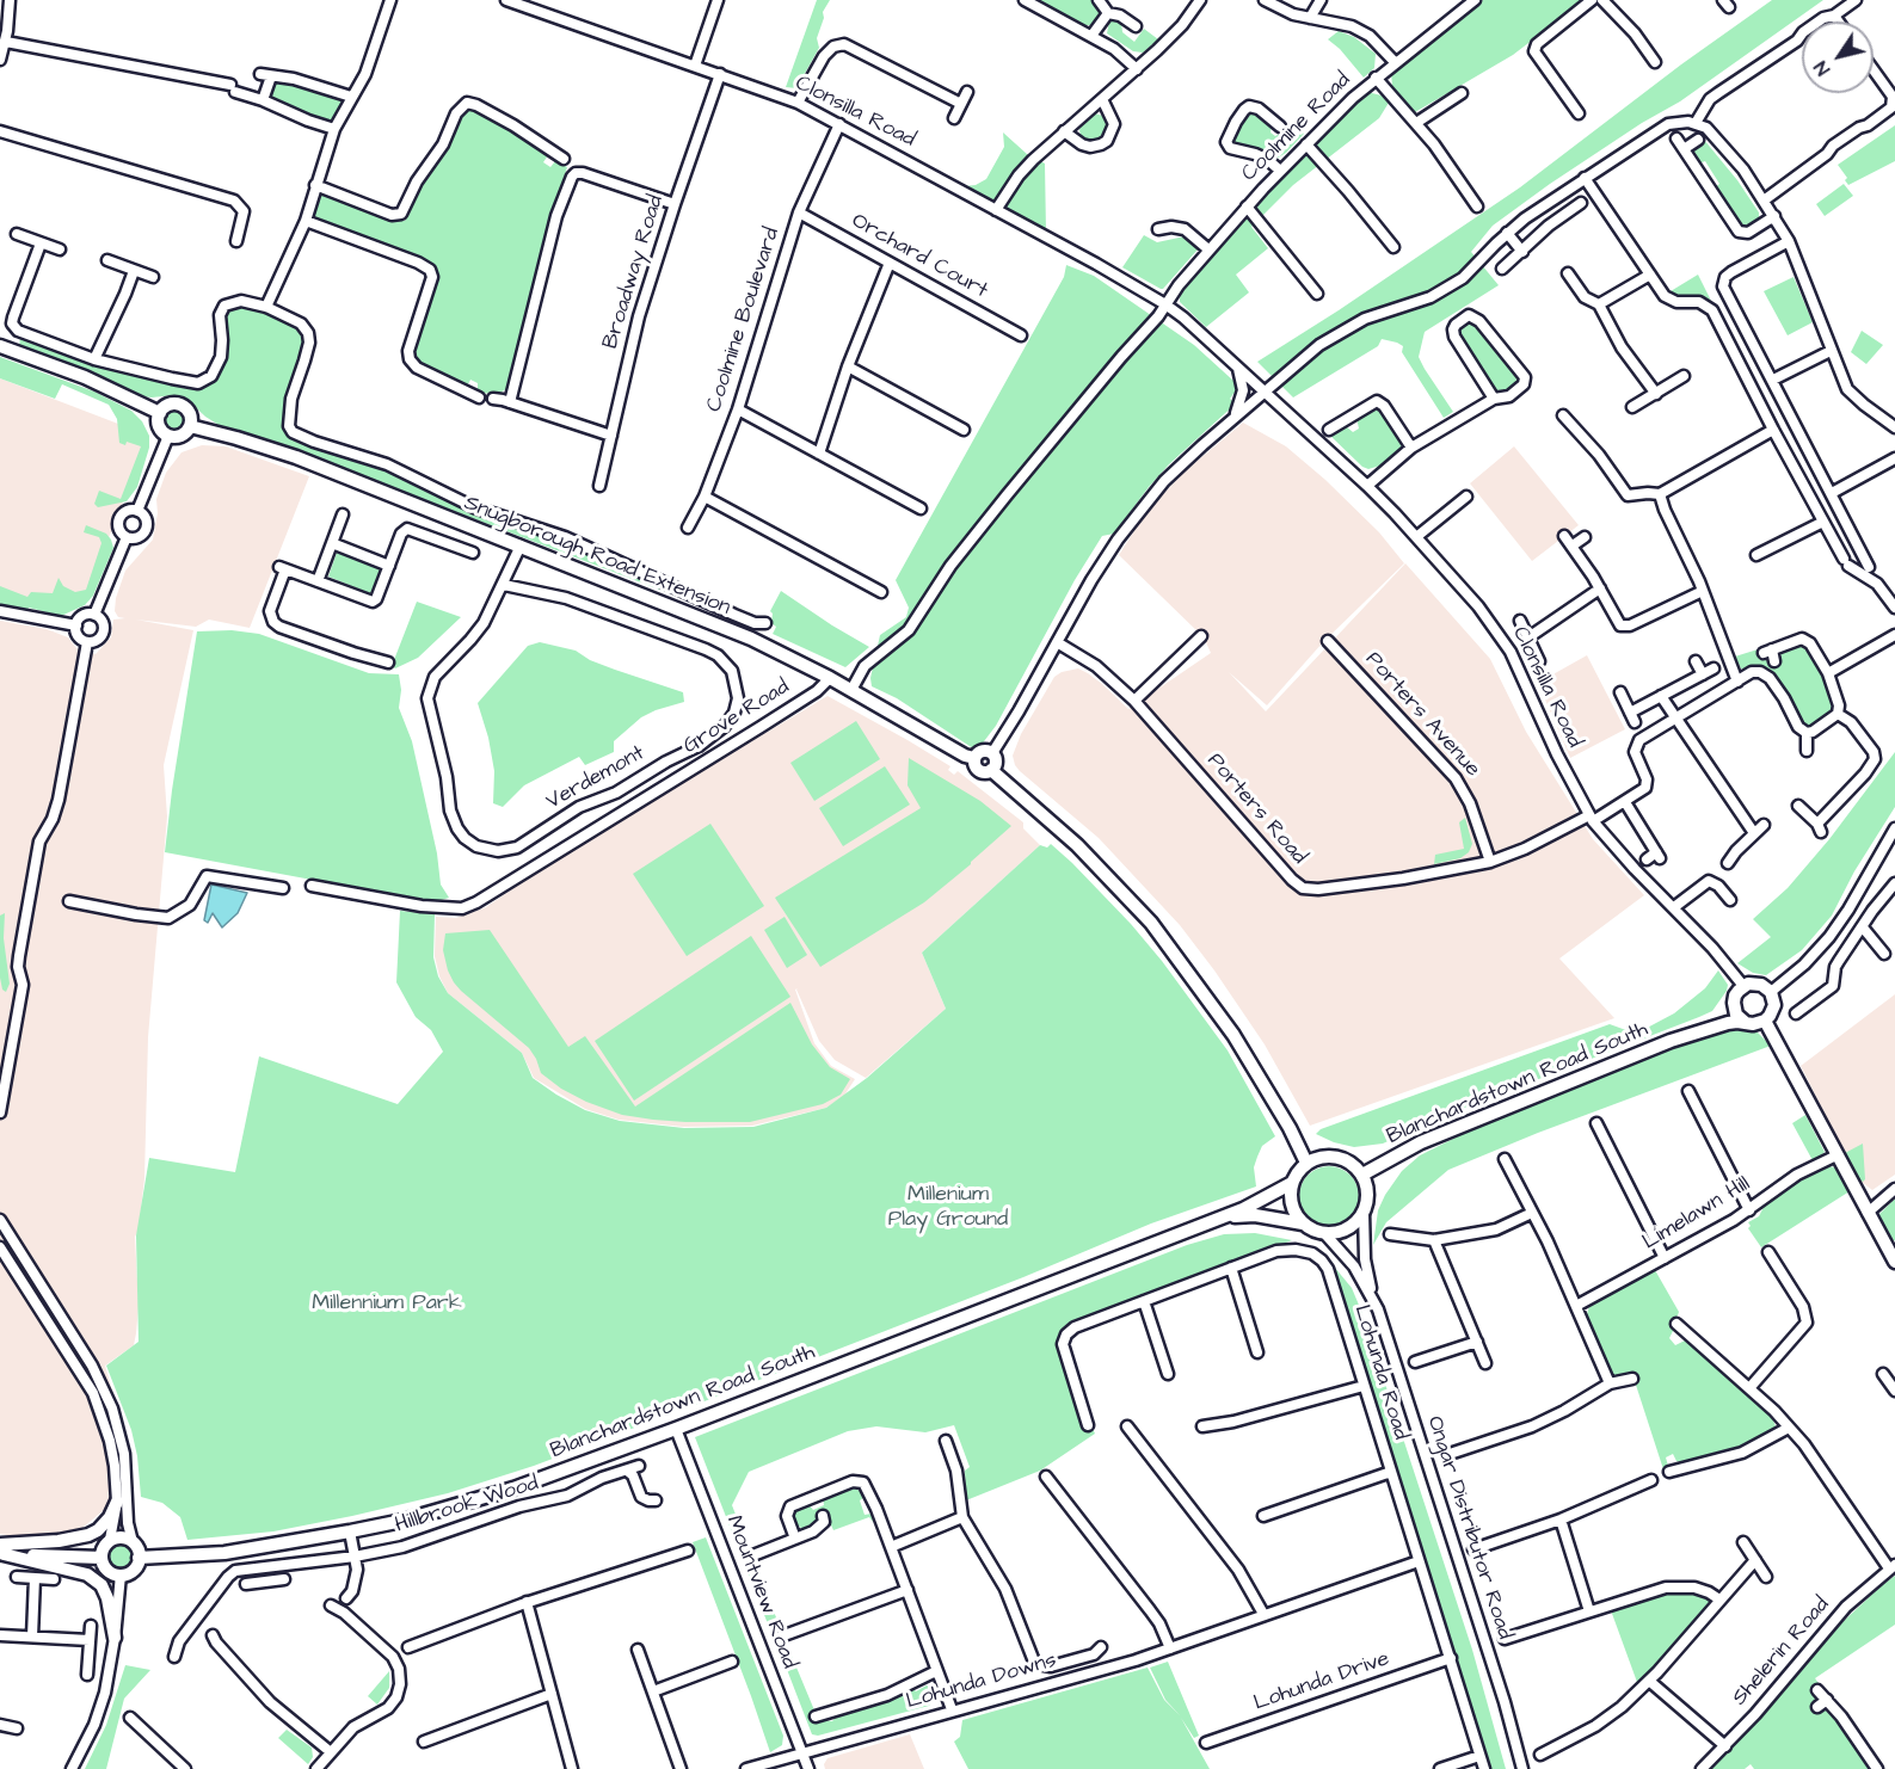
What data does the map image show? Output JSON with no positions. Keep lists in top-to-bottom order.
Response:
{
  "streets": {
    "main road": ["Snugborough Road Extension", "Blanchardstown Road South"],
    "street": [
      "Clonsilla Road",
      "Coolmine Road",
      "Orchard Court",
      "Broadway Road",
      "Coolmine Boulevard",
      "Porters Avenue",
      "Grove Road",
      "Verdemont",
      "Porters Road",
      "Limelawn Hill",
      "Lohunda Road",
      "Hillbrook Wood",
      "Ongar Distributor Road",
      "Mountview Road",
      "Shelerin Road",
      "Lohunda Downs",
      "Lohunda Drive"
    ]
  },
  "crossings": [
    ["Clonsilla Road", "Coolmine Road"],
    ["Clonsilla Road", "Broadway Road"],
    ["Clonsilla Road", "Coolmine Boulevard"],
    ["Clonsilla Road", "Porters Road"],
    ["Clonsilla Road", "Blanchardstown Road South"],
    ["Orchard Court", "Coolmine Boulevard"],
    ["Snugborough Road Extension", "Grove Road"],
    ["Snugborough Road Extension", "Verdemont"],
    ["Porters Avenue", "Porters Road"],
    ["Blanchardstown Road South", "Ongar Distributor Road"],
    ["Blanchardstown Road South", "Mountview Road"],
    ["Lohunda Road", "Lohunda Downs"],
    ["Lohunda Road", "Lohunda Drive"],
    ["Mountview Road", "Lohunda Downs"]
  ],
  "parks": ["Millenium Play Ground", "Millennium Park"],
  "north": "bottom left"
}
